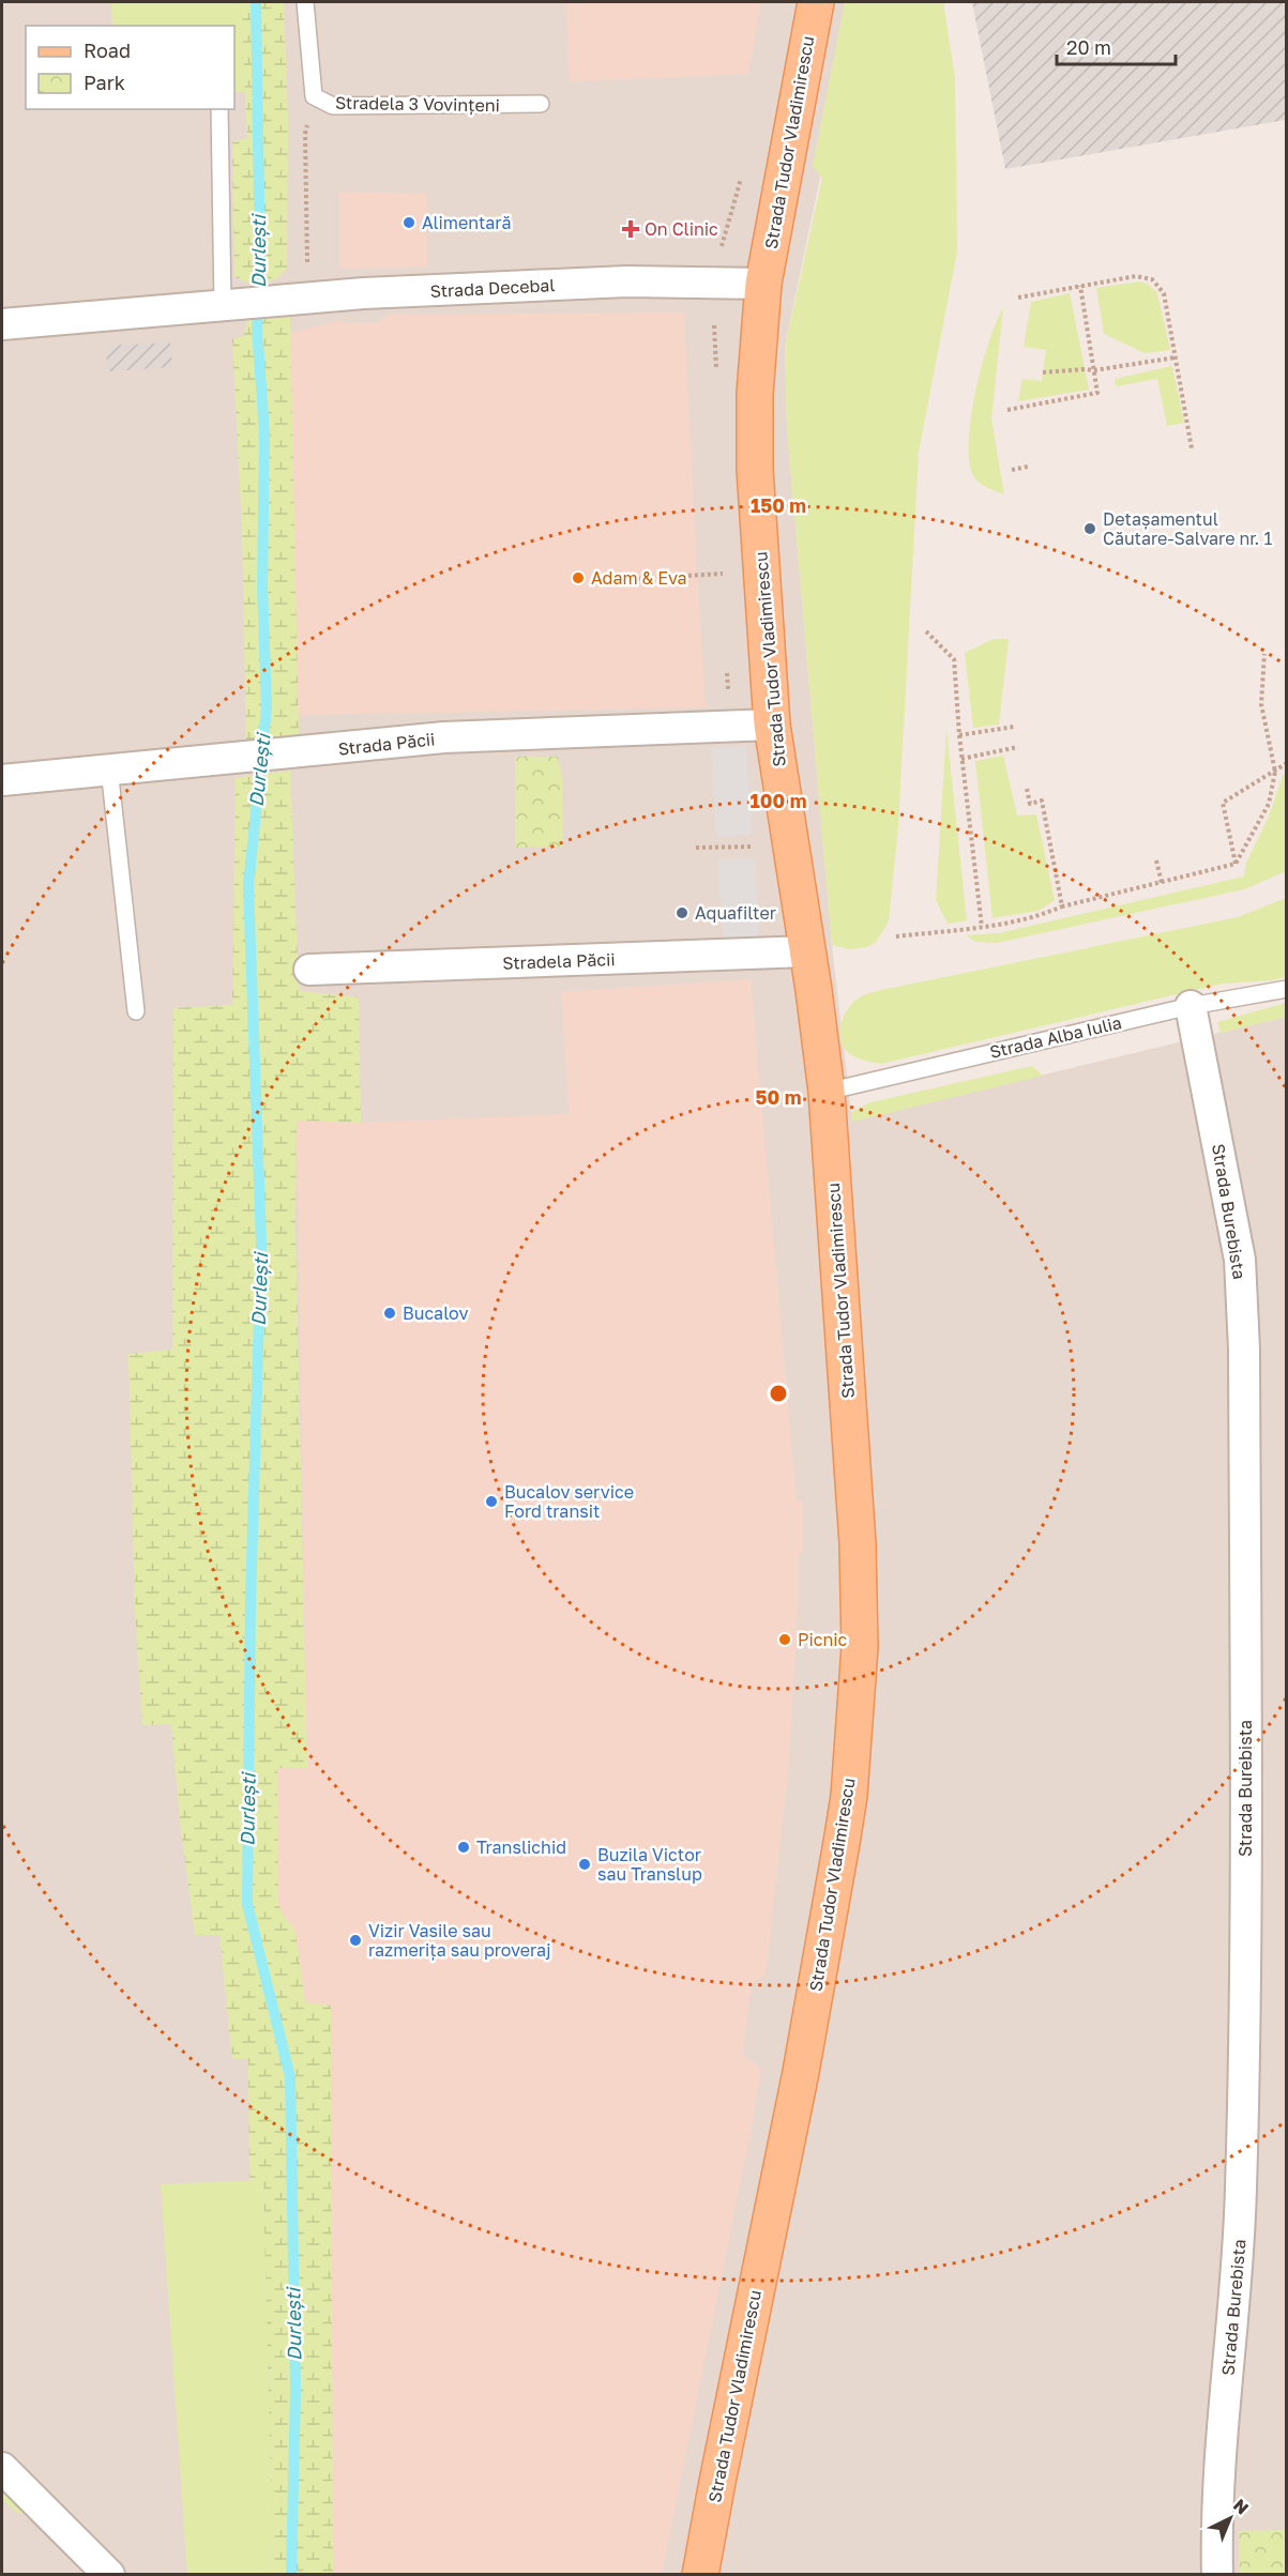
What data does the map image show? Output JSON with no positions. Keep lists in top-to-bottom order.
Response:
{
  "streets": {
    "main road": ["Strada Tudor Vladimirescu"],
    "street": [
      "Strada Decebal",
      "Strada Păcii",
      "Stradela Păcii",
      "Strada Burebista"
    ],
    "lane": ["Stradela 3 Vovințeni", "Strada Alba Iulia"]
  },
  "crossings": [
    ["Strada Tudor Vladimirescu", "Strada Decebal"],
    ["Strada Tudor Vladimirescu", "Strada Păcii"],
    ["Strada Tudor Vladimirescu", "Stradela Păcii"],
    ["Strada Tudor Vladimirescu", "Strada Alba Iulia"],
    ["Strada Alba Iulia", "Strada Burebista"]
  ],
  "water": ["Durlești"],
  "places": {
    "other": [
      "Alimentară",
      "Detașamentul Căutare-Salvare nr. 1",
      "Adam & Eva",
      "Aquafilter",
      "Bucalov",
      "Bucalov service Ford transit",
      "Picnic",
      "Translichid",
      "Buzila Victor sau Translup",
      "Vizir Vasile sau razmerița sau proveraj"
    ],
    "health": ["On Clinic"]
  },
  "legend": ["Road", "Park"],
  "scale_bar": "20 m",
  "north": "top right",
  "rings": ["150 m", "100 m", "50 m"]
}
